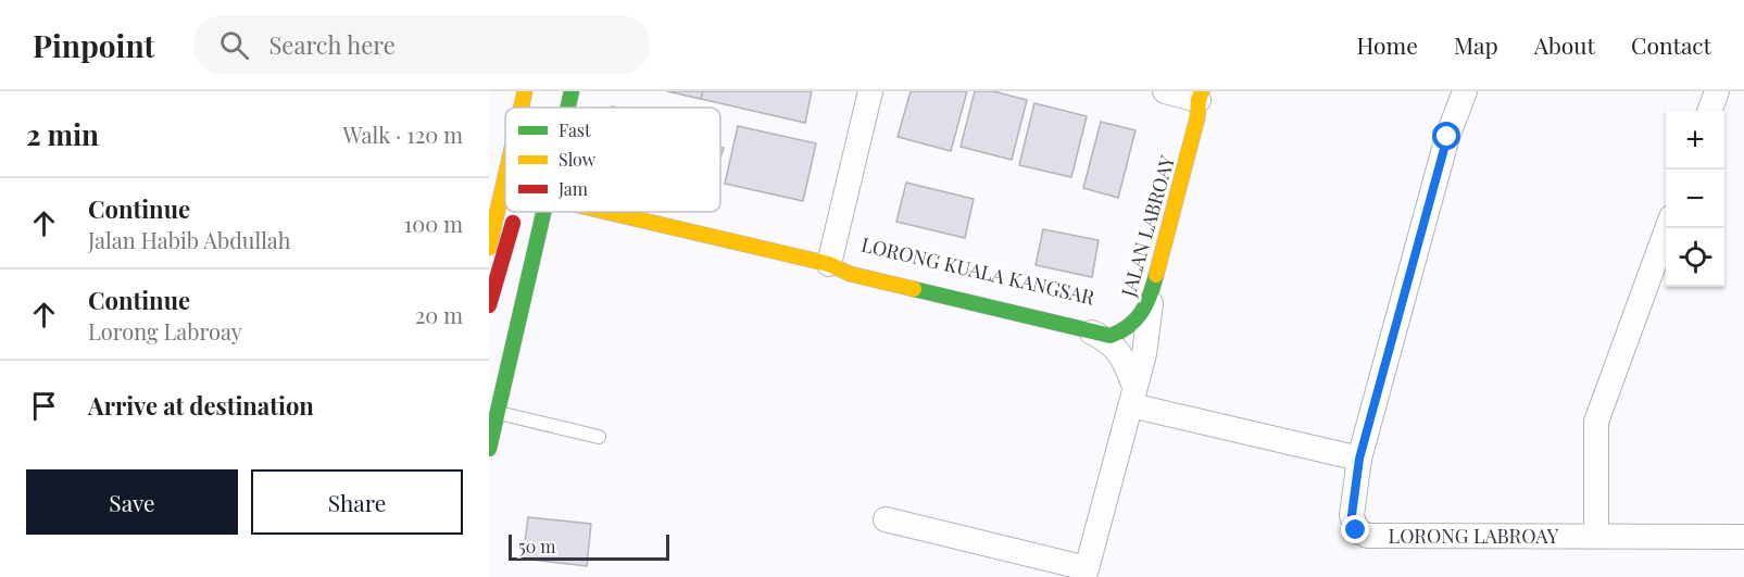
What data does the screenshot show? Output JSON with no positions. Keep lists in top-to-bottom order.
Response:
{
  "streets": {
    "main road": ["JALAN LABROAY", "LORONG KUALA KANGSAR"],
    "street": ["LORONG LABROAY"]
  },
  "crossings": [
    ["JALAN LABROAY", "LORONG KUALA KANGSAR"]
  ],
  "legend": ["Fast", "Slow", "Jam"],
  "scale_bar": "50 m",
  "page": {
    "header": "Pinpoint",
    "search": "Search here",
    "nav": [
      "Home",
      "Map",
      "About",
      "Contact"
    ],
    "heading": ["2 min", "Walk · 120 m"],
    "map_buttons": ["+", "−"],
    "list": [
      ["Continue", "Jalan Habib Abdullah", "100 m"],
      ["Continue", "Lorong Labroay", "20 m"],
      "Arrive at destination"
    ],
    "buttons": ["Save", "Share"],
    "scale": "50 m"
  }
}
